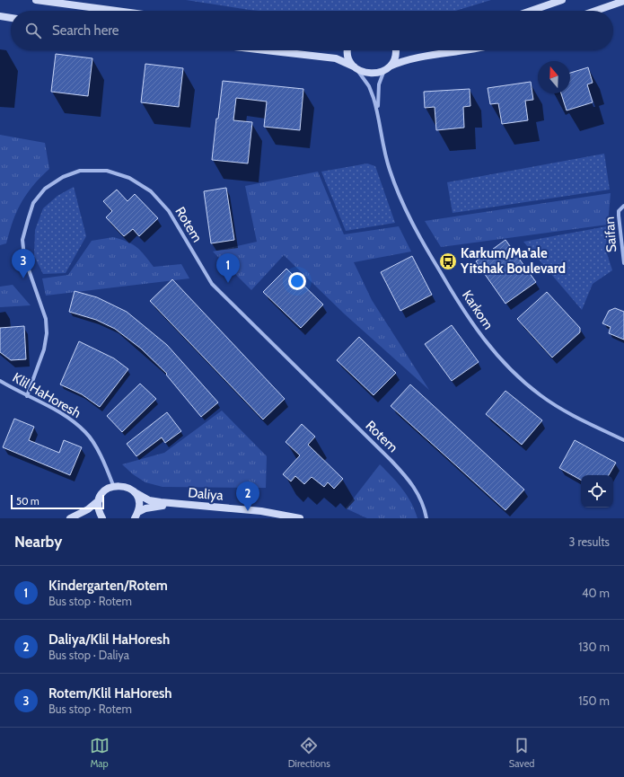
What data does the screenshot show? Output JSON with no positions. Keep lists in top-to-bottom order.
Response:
{
  "streets": {
    "street": [
      "Rotem",
      "Saifan",
      "Karkom",
      "Klil HaHoresh",
      "Daliya"
    ]
  },
  "crossings": [
    ["Rotem", "Klil HaHoresh"],
    ["Klil HaHoresh", "Daliya"]
  ],
  "places": {
    "bus stop": ["Karkum/Ma'ale Yitshak Boulevard"]
  },
  "scale_bar": "50 m",
  "north": "top",
  "page": {
    "search": "Search here",
    "pins": ["3", "1", "2"],
    "scale": "50 m",
    "heading": ["Nearby", "3 results"],
    "list": [
      {
        "mark": "1",
        "name": "Kindergarten/Rotem",
        "note": "Bus stop · Rotem",
        "value": "40 m"
      },
      {
        "mark": "2",
        "name": "Daliya/Klil HaHoresh",
        "note": "Bus stop · Daliya",
        "value": "130 m"
      },
      {
        "mark": "3",
        "name": "Rotem/Klil HaHoresh",
        "note": "Bus stop · Rotem",
        "value": "150 m"
      }
    ],
    "nav": ["Map", "Directions", "Saved"]
  }
}
